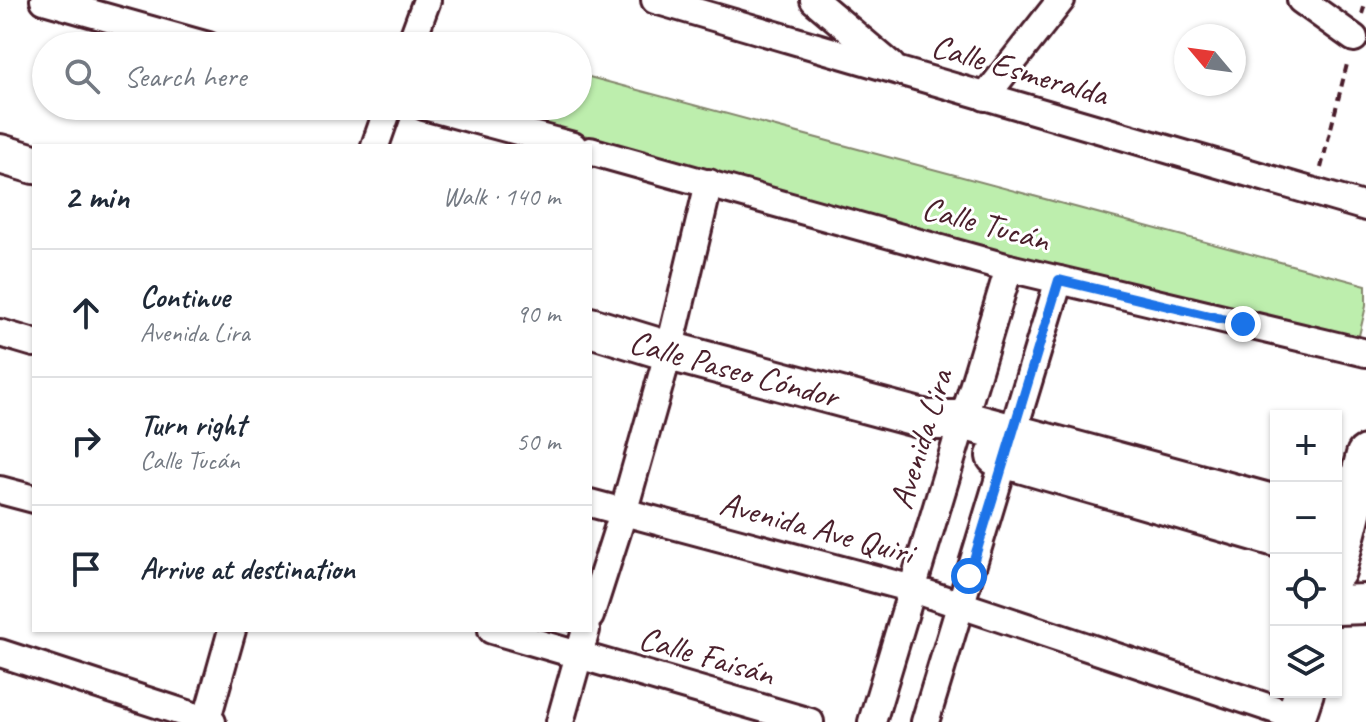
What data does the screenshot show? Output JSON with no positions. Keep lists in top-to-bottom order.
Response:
{
  "streets": {
    "street": [
      "Calle Esmeralda",
      "Calle Tucán",
      "Calle Paseo Cóndor",
      "Avenida Lira",
      "Avenida Ave Quiri",
      "Calle Faisán"
    ]
  },
  "crossings": [
    ["Calle Tucán", "Avenida Lira"],
    ["Calle Paseo Cóndor", "Avenida Lira"],
    ["Avenida Lira", "Avenida Ave Quiri"]
  ],
  "north": "top left",
  "page": {
    "search": "Search here",
    "heading": ["2 min", "Walk · 140 m"],
    "list": [
      ["Continue", "Avenida Lira", "90 m"],
      ["Turn right", "Calle Tucán", "50 m"],
      "Arrive at destination"
    ],
    "map_buttons": ["+", "−"]
  }
}
